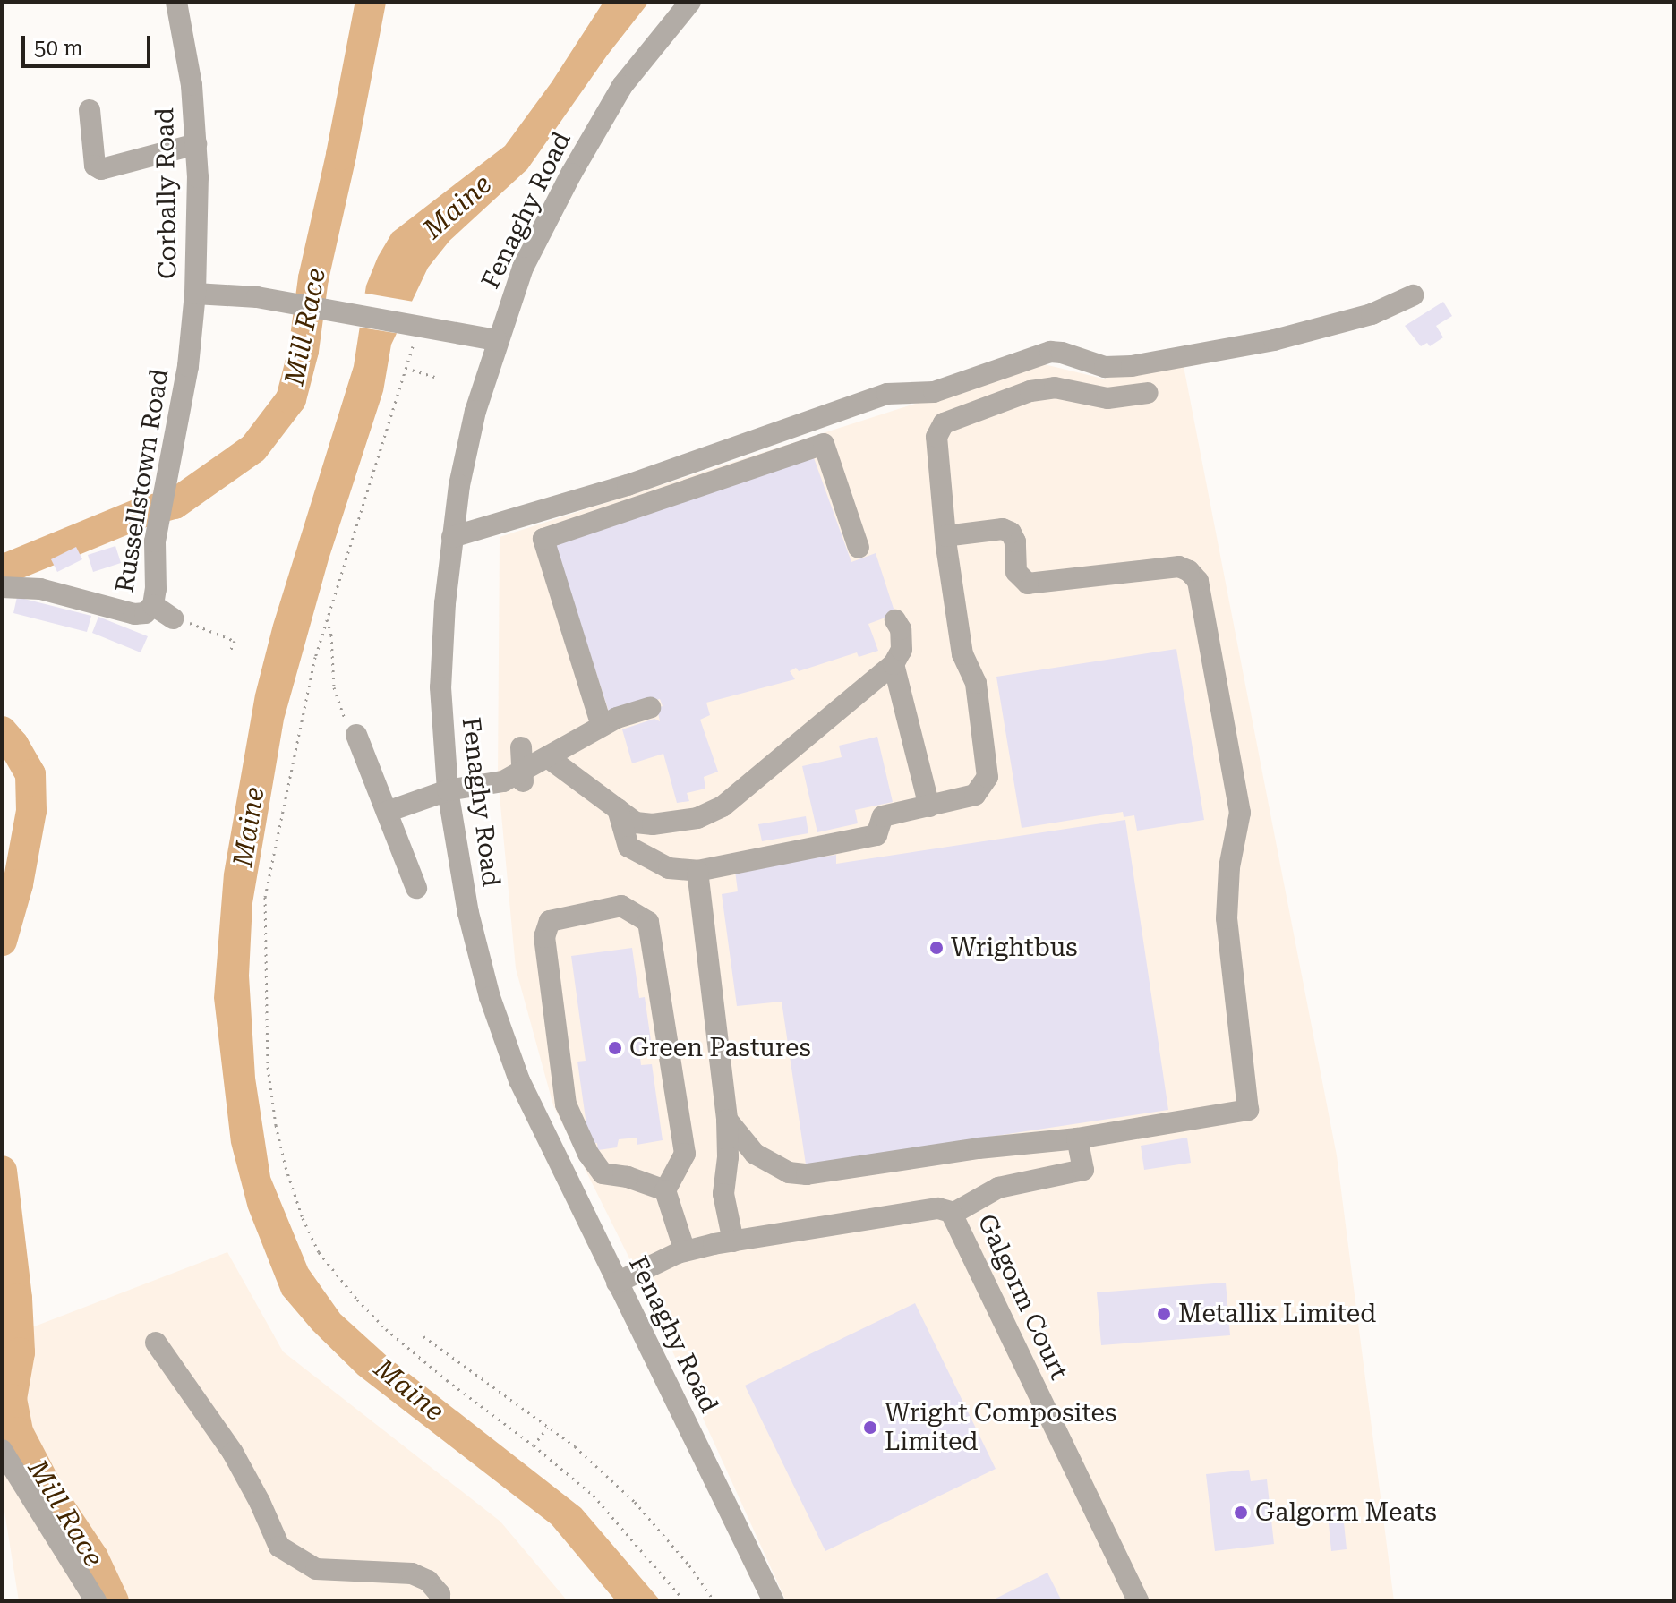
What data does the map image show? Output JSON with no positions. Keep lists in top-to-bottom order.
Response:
{
  "streets": {
    "street": [
      "Corbally Road",
      "Fenaghy Road",
      "Russellstown Road",
      "Galgorm Court"
    ]
  },
  "crossings": [
    ["Corbally Road", "Fenaghy Road"],
    ["Corbally Road", "Russellstown Road"],
    ["Fenaghy Road", "Galgorm Court"]
  ],
  "water": ["Maine", "Mill Race"],
  "places": [
    "Wrightbus",
    "Green Pastures",
    "Metallix Limited",
    "Wright Composites Limited",
    "Galgorm Meats"
  ],
  "scale_bar": "50 m"
}
